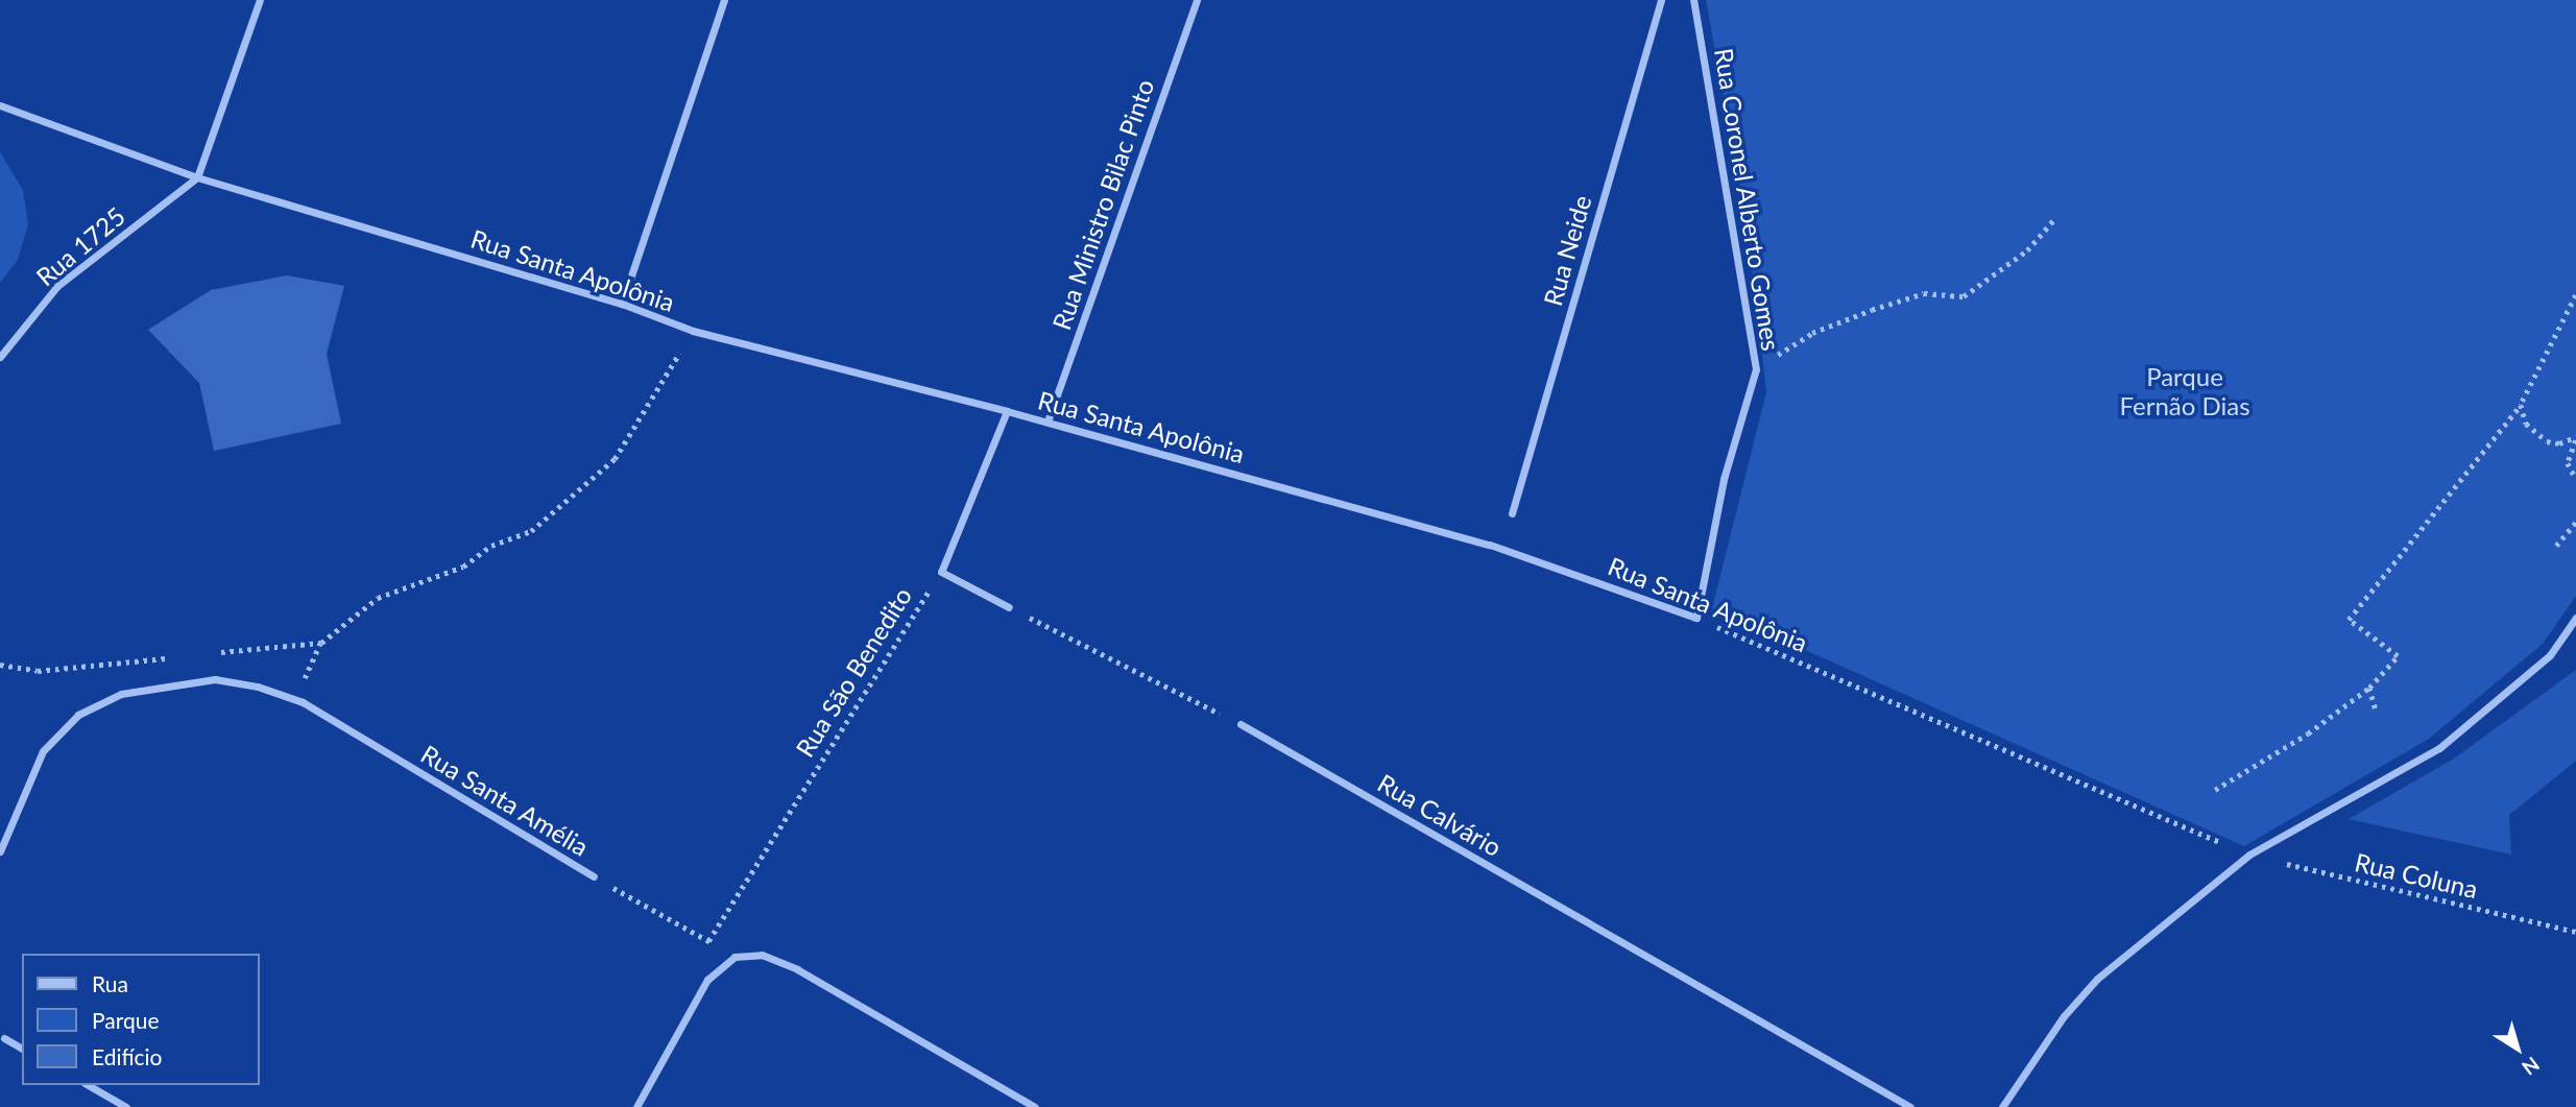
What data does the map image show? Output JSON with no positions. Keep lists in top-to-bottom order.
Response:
{
  "streets": {
    "street": [
      "Rua Coronel Alberto Gomes",
      "Rua Ministro Bilac Pinto",
      "Rua 1725",
      "Rua Neide",
      "Rua Santa Apolônia",
      "Rua São Benedito",
      "Rua Santa Amélia",
      "Rua Calvário"
    ],
    "path": ["Rua Coluna"]
  },
  "crossings": [
    ["Rua Coronel Alberto Gomes", "Rua Santa Apolônia"],
    ["Rua Ministro Bilac Pinto", "Rua Santa Apolônia"],
    ["Rua 1725", "Rua Santa Apolônia"],
    ["Rua Santa Apolônia", "Rua São Benedito"],
    ["Rua Santa Apolônia", "Rua Coluna"],
    ["Rua São Benedito", "Rua Santa Amélia"]
  ],
  "parks": ["Parque Fernão Dias"],
  "legend": ["Rua", "Parque", "Edifício"],
  "north": "bottom right"
}
